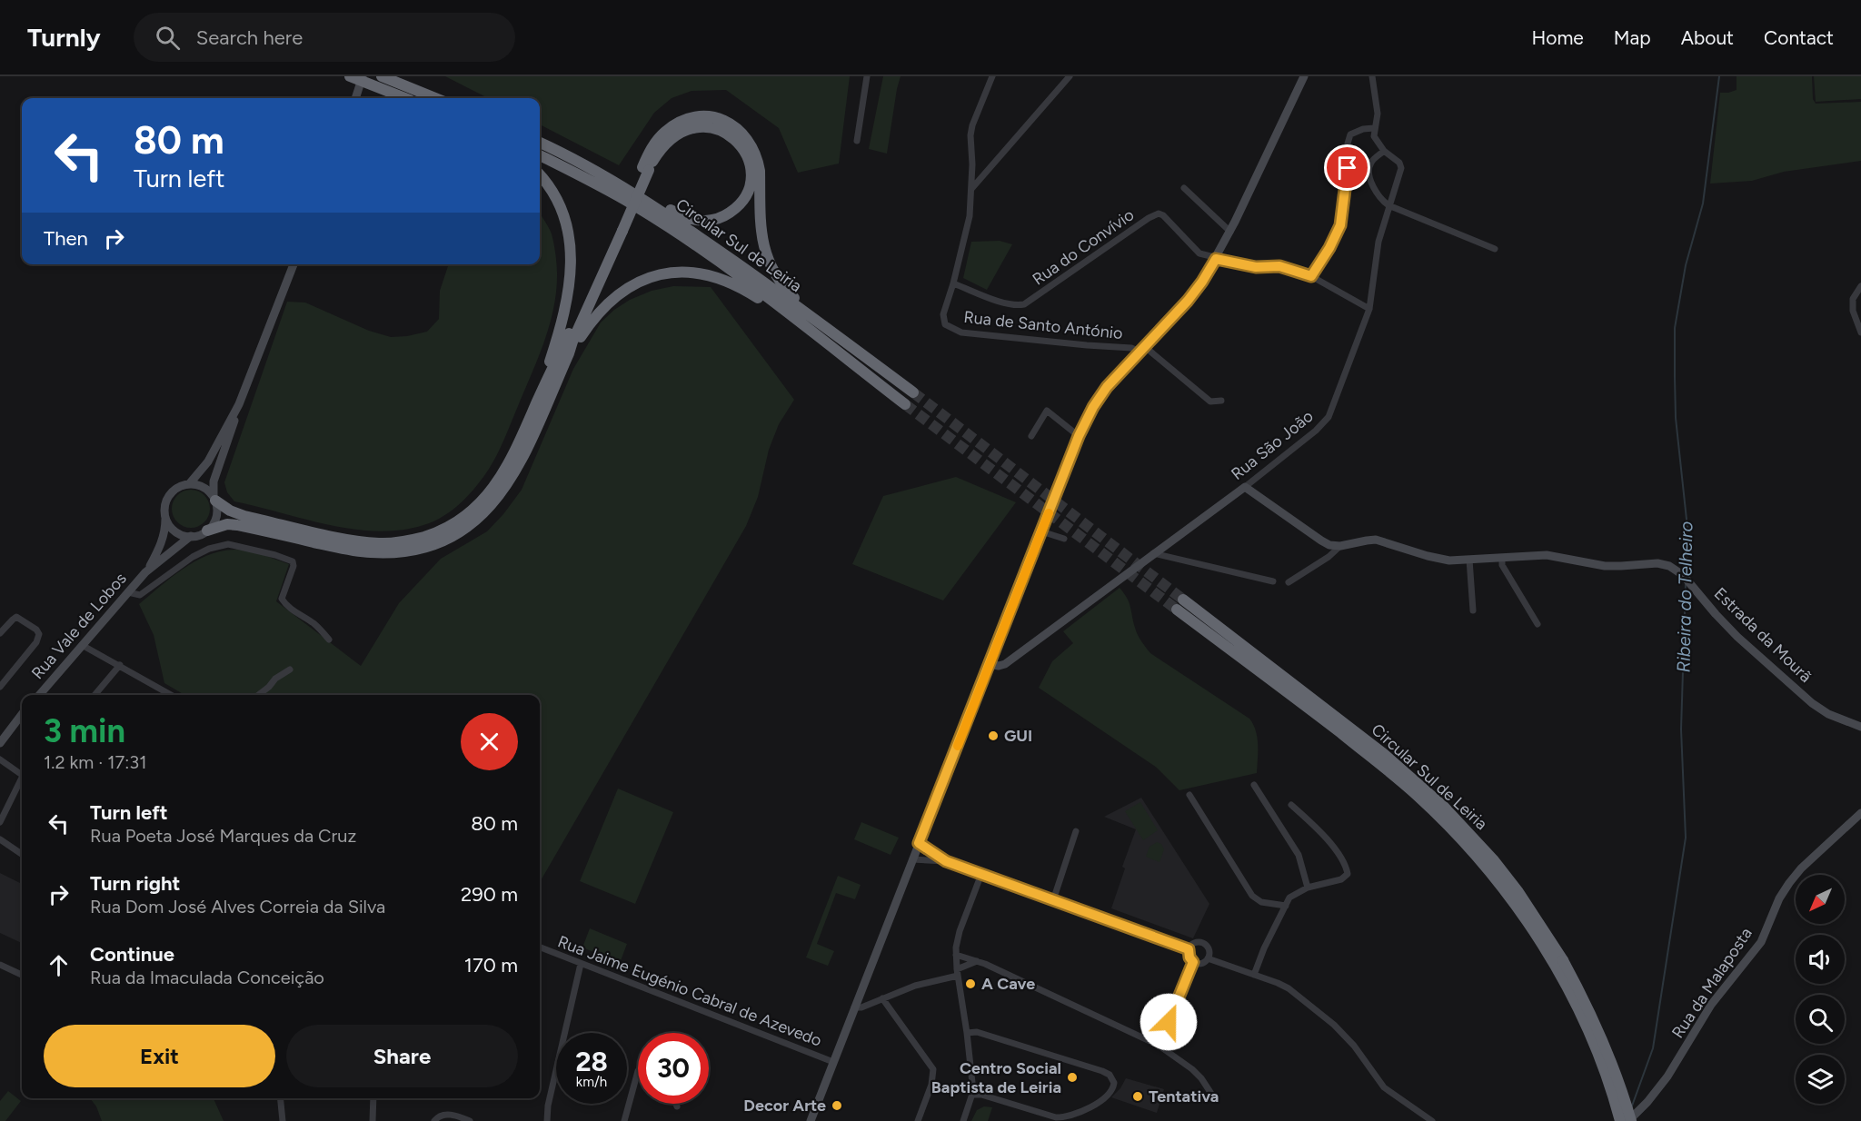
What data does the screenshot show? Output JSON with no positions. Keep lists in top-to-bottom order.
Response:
{
  "streets": {
    "highway": ["Circular Sul de Leiria"],
    "main road": [
      "Rua São João",
      "Rua Vale de Lobos",
      "Estrada da Mourã",
      "Rua da Malaposta"
    ],
    "street": ["Rua do Convívio", "Rua de Santo António", "Rua Jaime Eugénio Cabral de Azevedo"]
  },
  "crossings": [
    ["Circular Sul de Leiria", "Rua da Malaposta"],
    ["Rua do Convívio", "Rua de Santo António"]
  ],
  "water": ["Ribeira do Telheiro"],
  "places": [
    "GUI",
    "A Cave",
    "Centro Social Baptista de Leiria",
    "Tentativa",
    "Decor Arte"
  ],
  "north": "bottom left",
  "page": {
    "header": "Turnly",
    "search": "Search here",
    "nav": [
      "Home",
      "Map",
      "About",
      "Contact"
    ],
    "turn": ["80 m", "Turn left"],
    "then": "Then",
    "heading": ["3 min", "1.2 km · 17:31"],
    "list": [
      {
        "name": "Turn left",
        "note": "Rua Poeta José Marques da Cruz",
        "value": "80 m"
      },
      {
        "name": "Turn right",
        "note": "Rua Dom José Alves Correia da Silva",
        "value": "290 m"
      },
      {
        "name": "Continue",
        "note": "Rua da Imaculada Conceição",
        "value": "170 m"
      }
    ],
    "buttons": ["Exit", "Share"],
    "speed": "28 km/h",
    "limit": "30"
  }
}
